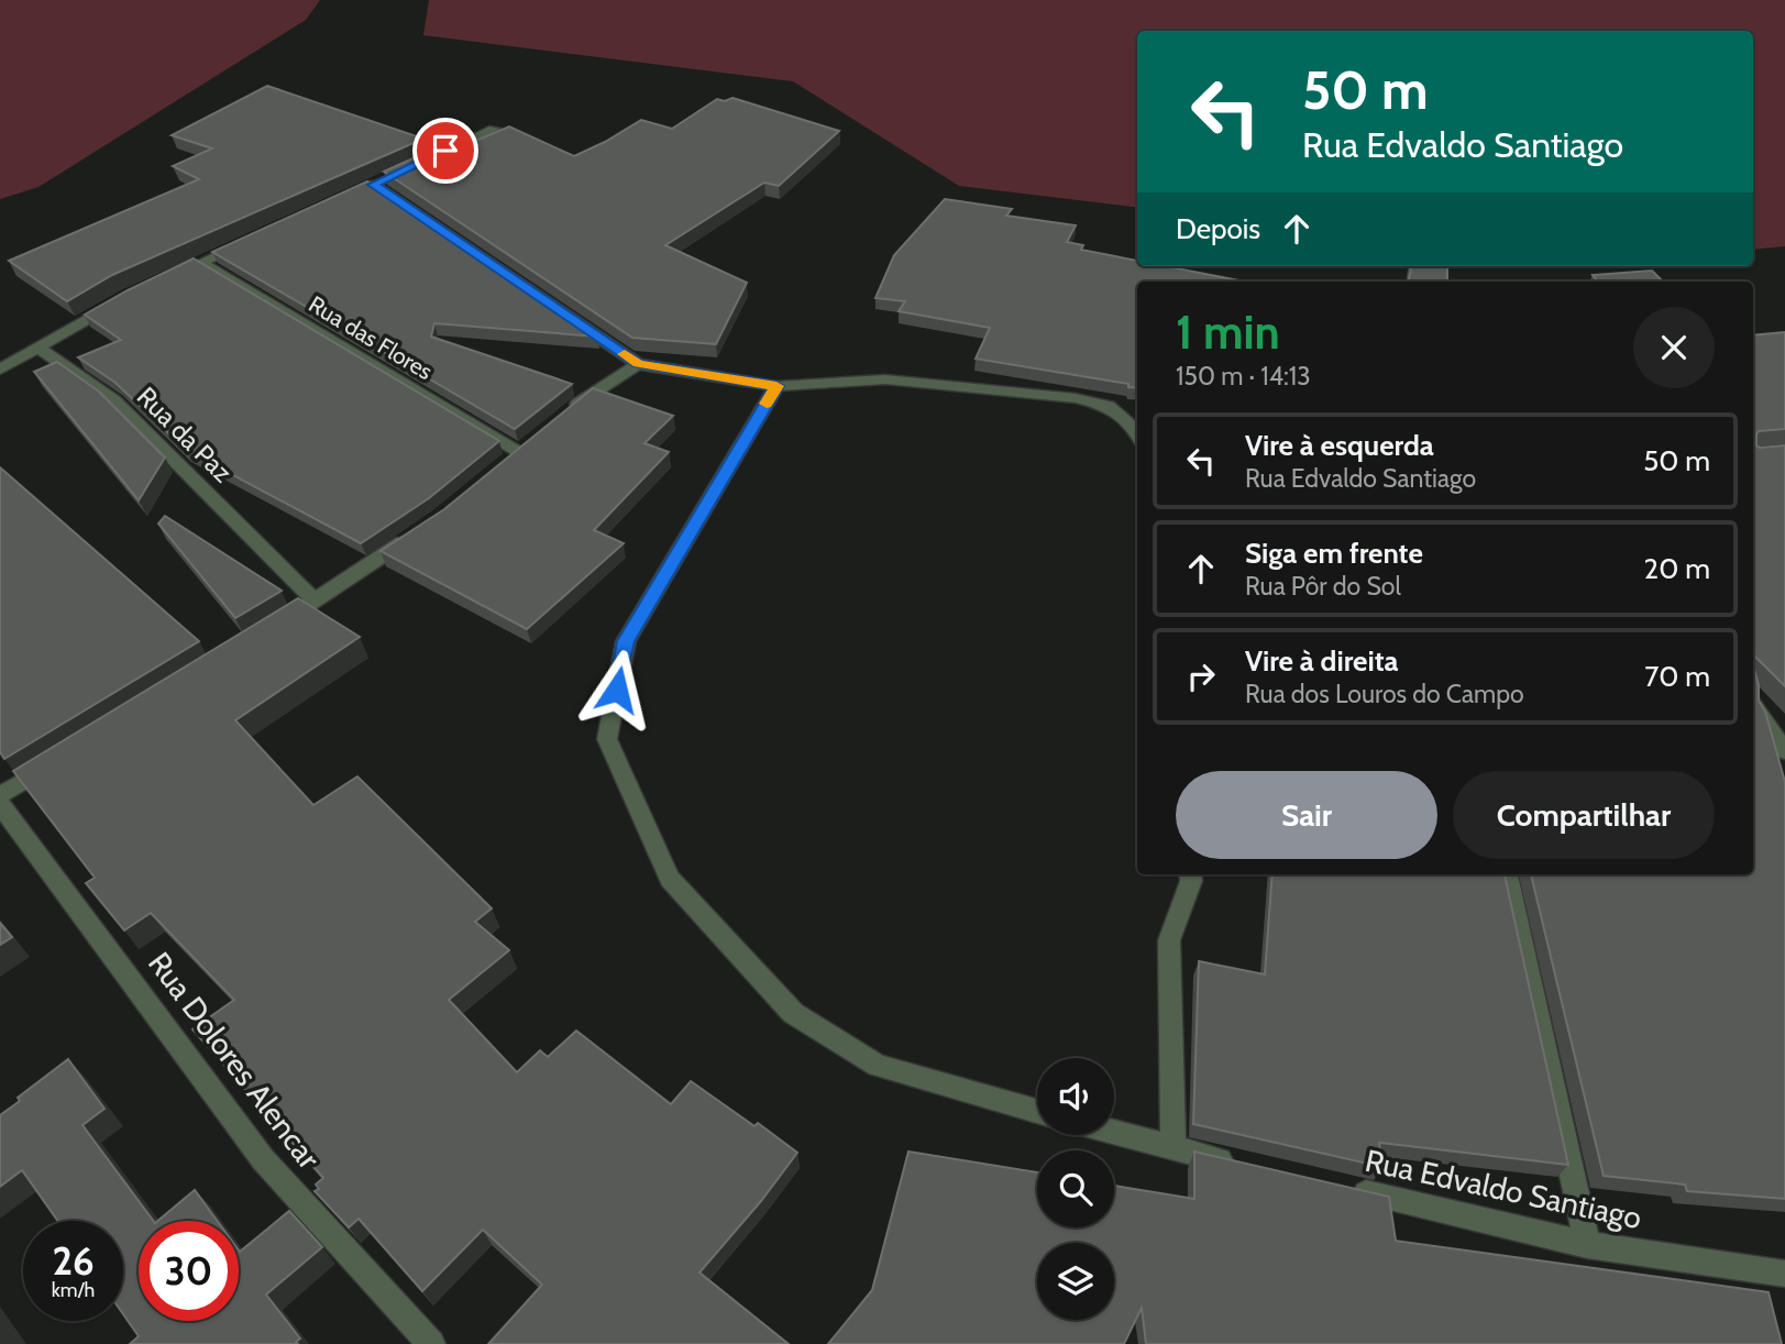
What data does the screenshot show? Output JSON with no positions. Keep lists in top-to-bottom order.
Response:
{
  "streets": {
    "street": [
      "Rua das Flores",
      "Rua da Paz",
      "Rua Dolores Alencar",
      "Rua Edvaldo Santiago"
    ]
  },
  "page": {
    "turn": ["50 m", "Rua Edvaldo Santiago"],
    "then": "Depois",
    "heading": ["1 min", "150 m · 14:13"],
    "list": [
      {
        "name": "Vire à esquerda",
        "note": "Rua Edvaldo Santiago",
        "value": "50 m"
      },
      {
        "name": "Siga em frente",
        "note": "Rua Pôr do Sol",
        "value": "20 m"
      },
      {
        "name": "Vire à direita",
        "note": "Rua dos Louros do Campo",
        "value": "70 m"
      }
    ],
    "buttons": ["Sair", "Compartilhar"],
    "speed": "26 km/h",
    "limit": "30"
  }
}
